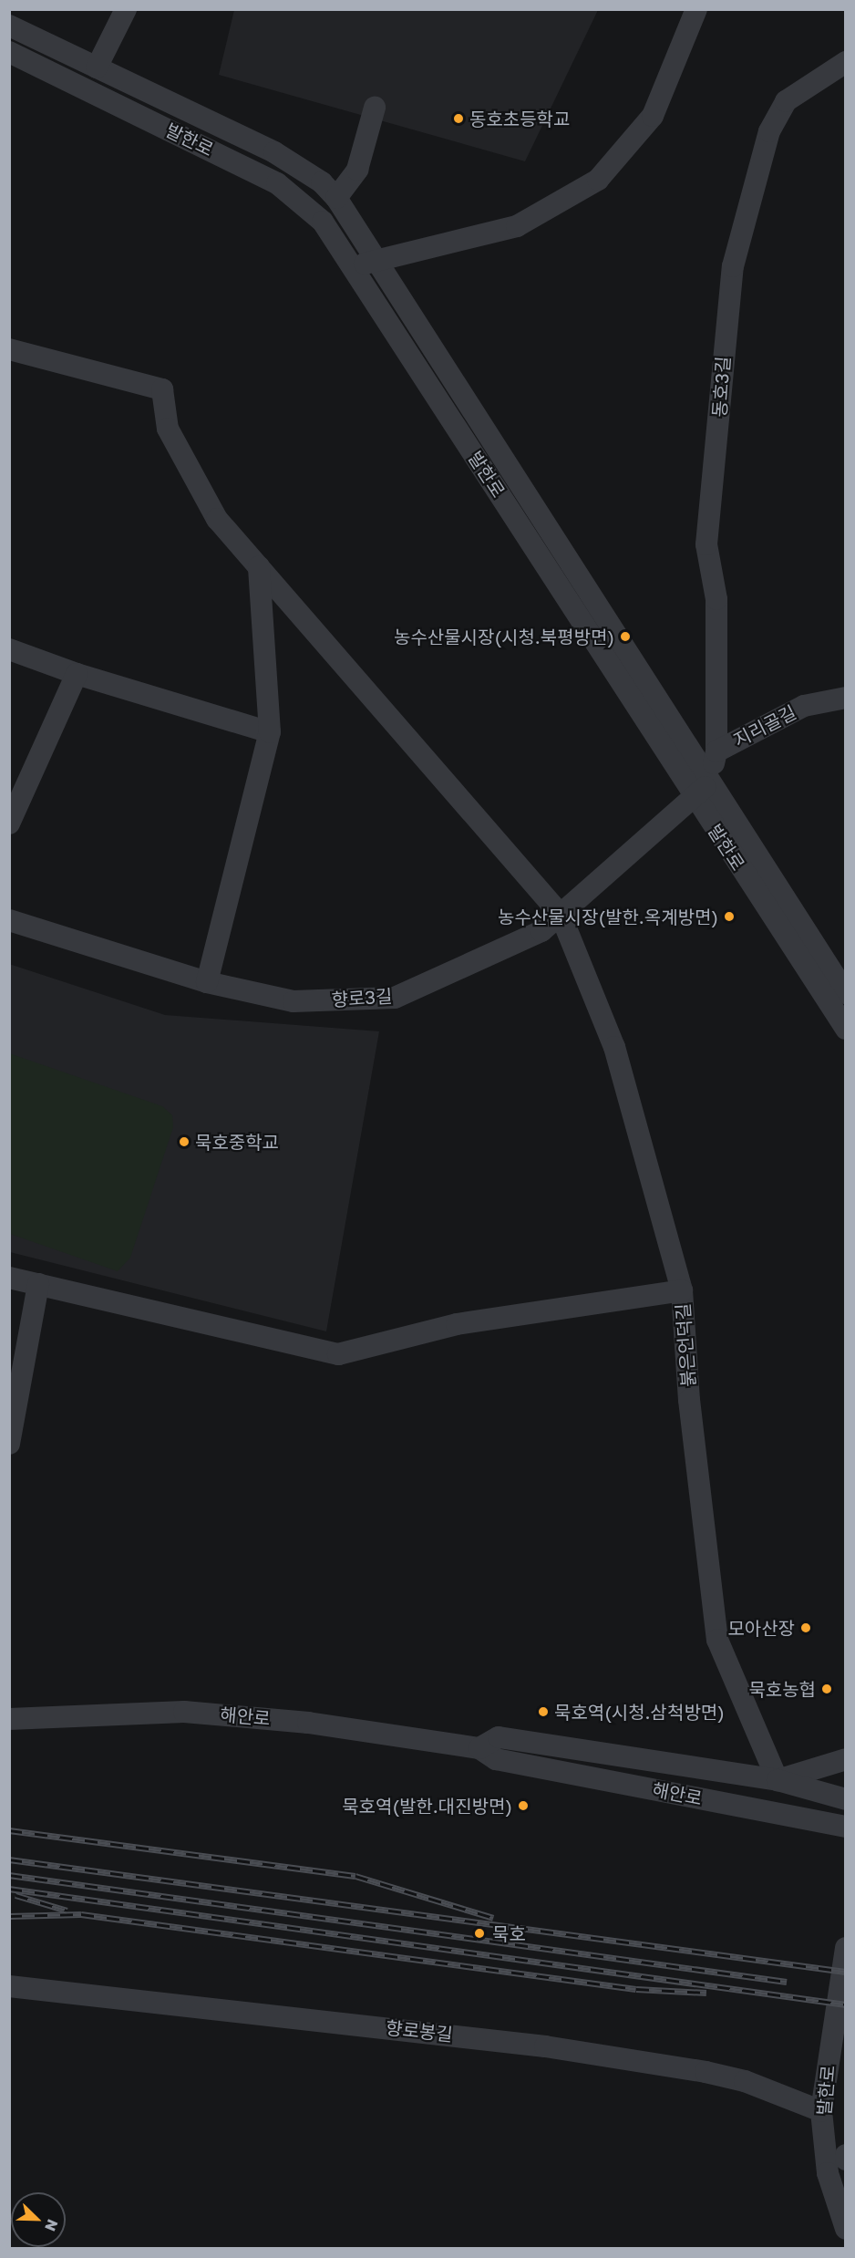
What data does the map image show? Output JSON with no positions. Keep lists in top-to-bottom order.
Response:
{
  "streets": {
    "street": [
      "발한로",
      "동호3길",
      "지리골길",
      "향로3길",
      "붉은언덕길",
      "해안로",
      "향로봉길"
    ]
  },
  "crossings": [
    ["발한로", "지리골길"],
    ["발한로", "향로3길"],
    ["발한로", "향로봉길"],
    ["동호3길", "지리골길"],
    ["지리골길", "향로3길"],
    ["향로3길", "붉은언덕길"],
    ["붉은언덕길", "해안로"]
  ],
  "places": [
    "동호초등학교",
    "농수산물시장(시청.북평방면)",
    "농수산물시장(발한.옥계방면)",
    "묵호중학교",
    "모아산장",
    "묵호농협",
    "묵호역(시청.삼척방면)",
    "묵호역(발한.대진방면)",
    "묵호"
  ],
  "north": "bottom right"
}
